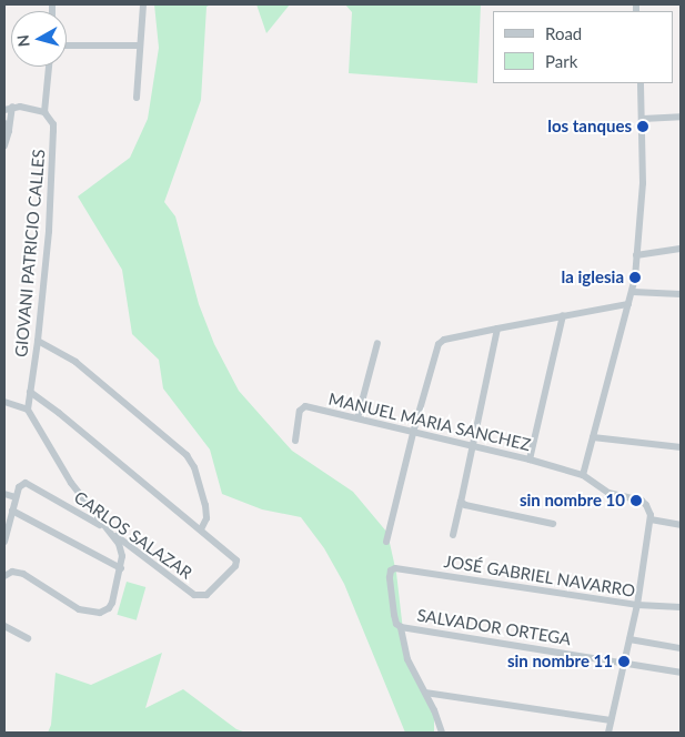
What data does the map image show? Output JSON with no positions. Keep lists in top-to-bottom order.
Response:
{
  "streets": {
    "street": [
      "GIOVANI PATRICIO CALLES",
      "MANUEL MARIA SANCHEZ",
      "CARLOS SALAZAR",
      "JOSÉ GABRIEL NAVARRO",
      "SALVADOR ORTEGA"
    ]
  },
  "crossings": [
    ["JOSÉ GABRIEL NAVARRO", "SALVADOR ORTEGA"]
  ],
  "places": [
    "los tanques",
    "la iglesia",
    "sin nombre 10",
    "sin nombre 11"
  ],
  "legend": ["Road", "Park"],
  "north": "left"
}
